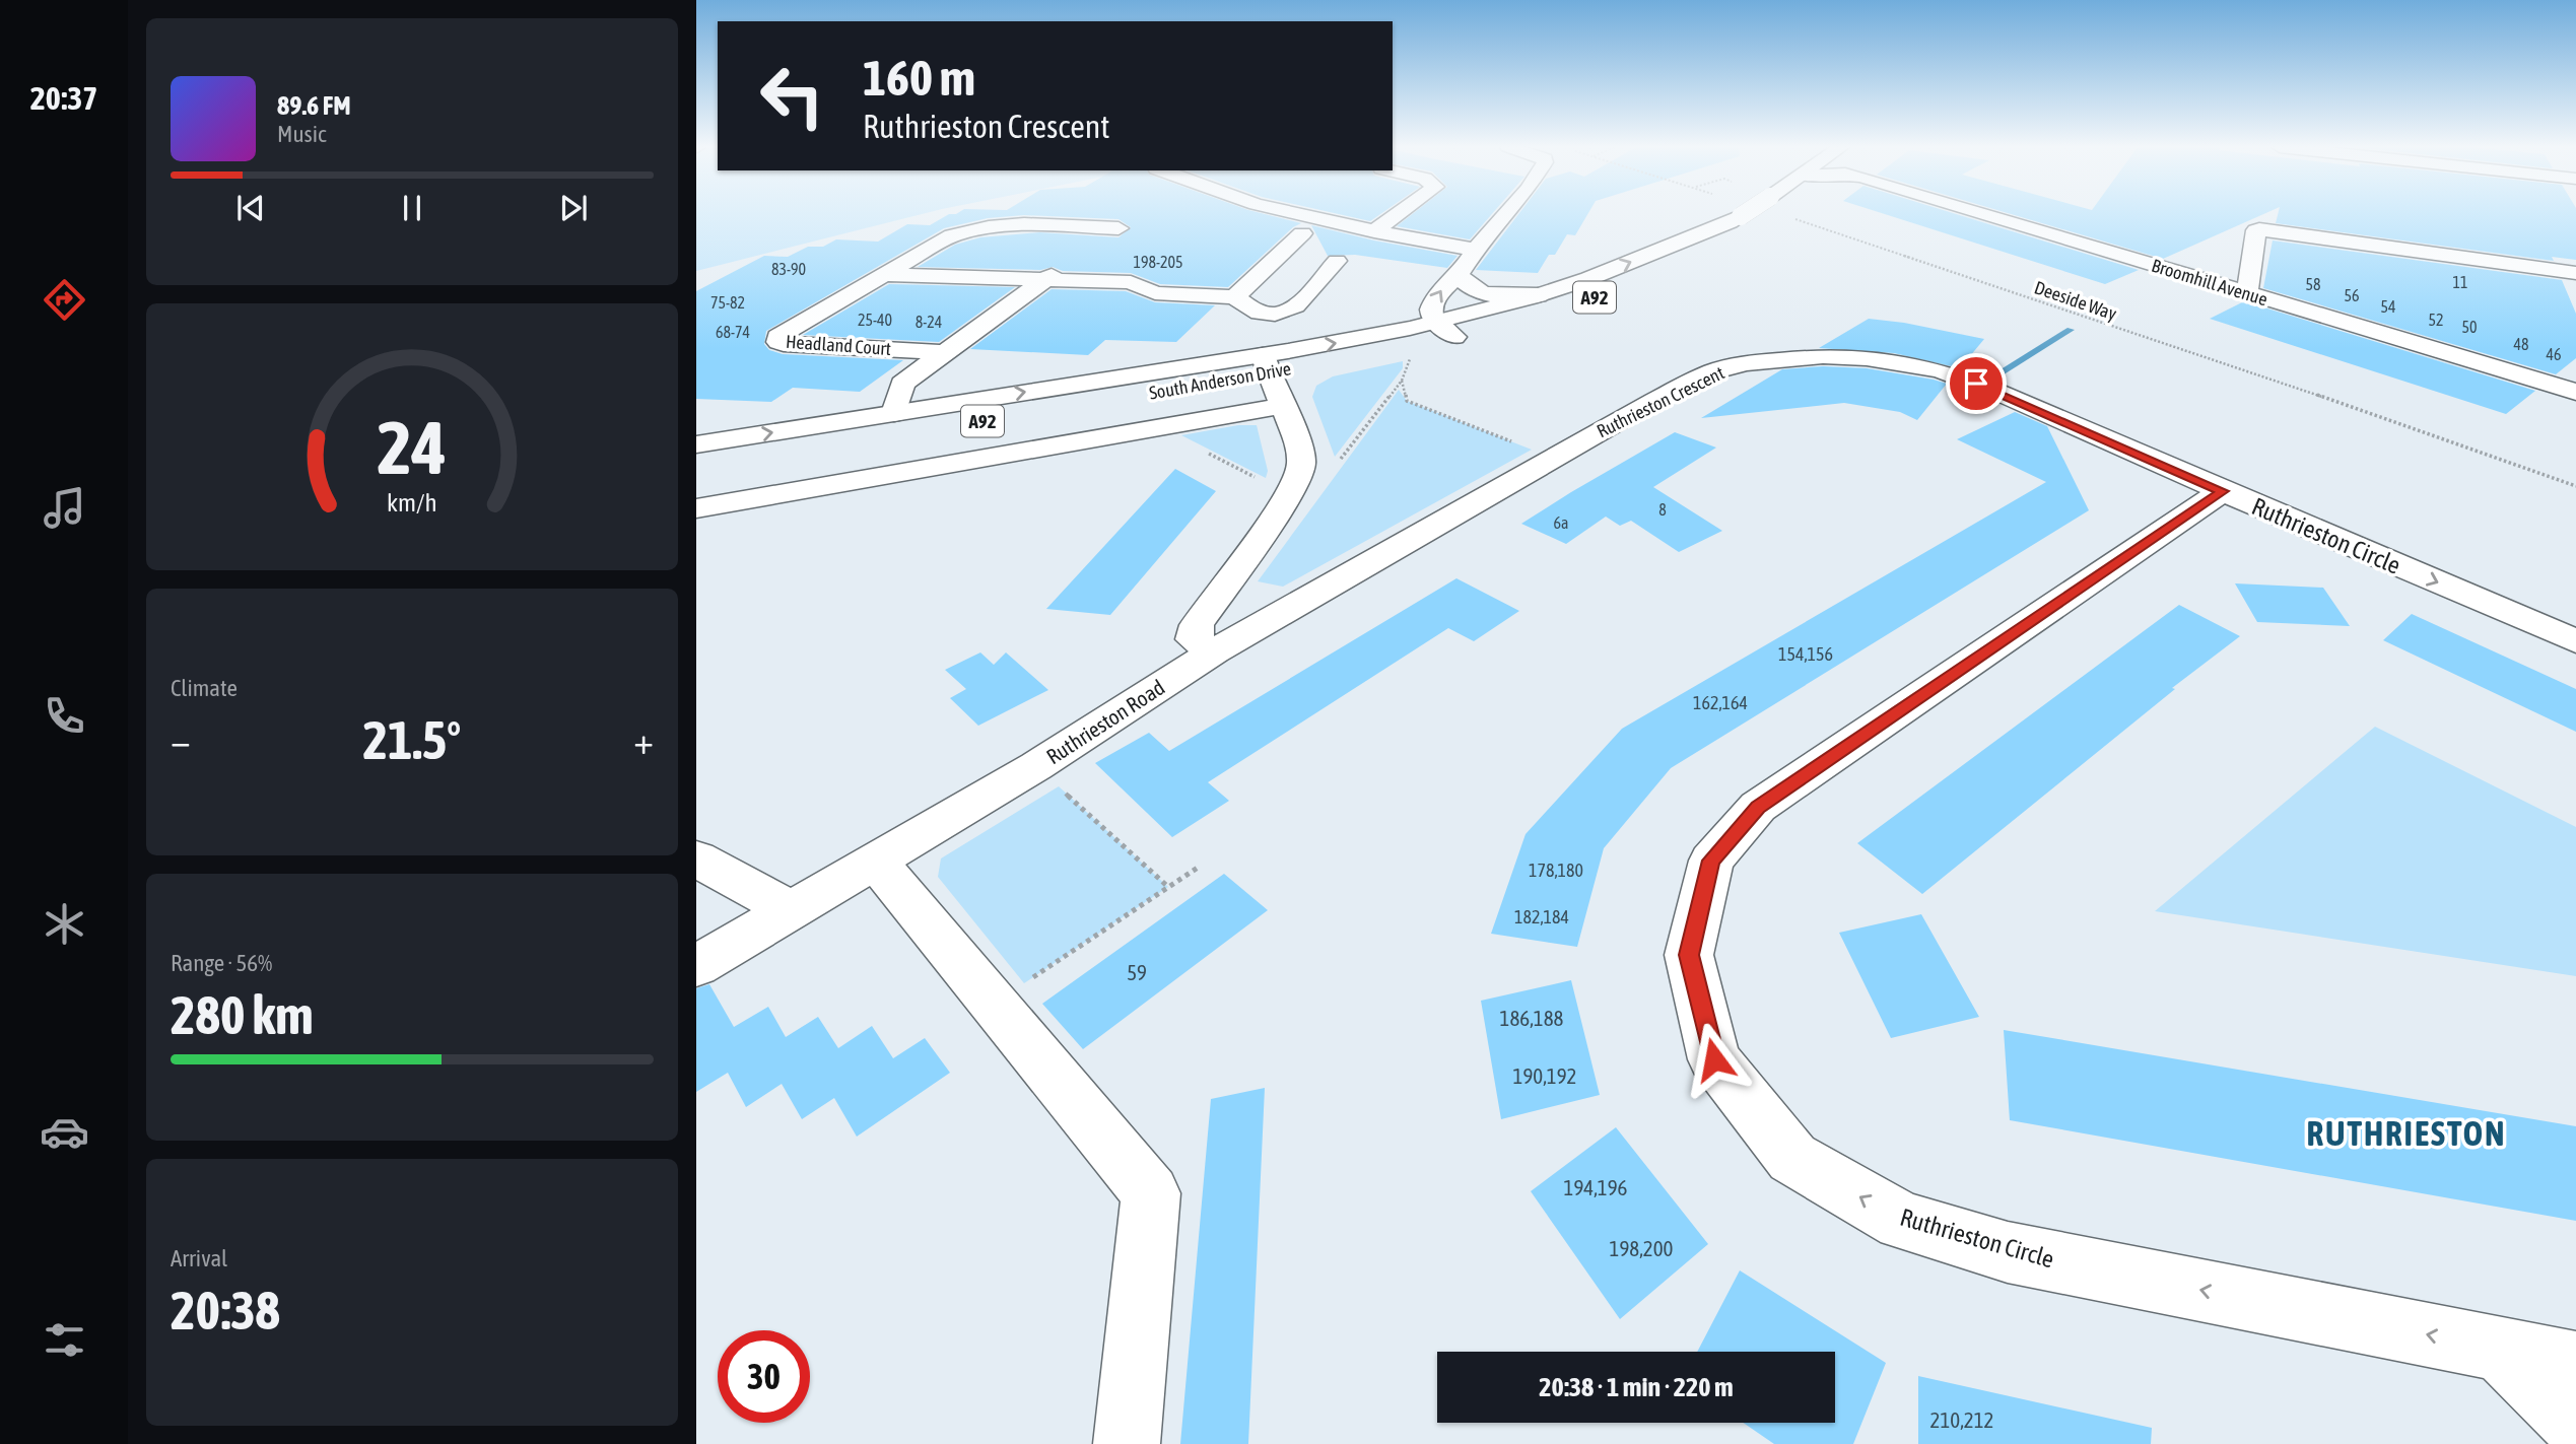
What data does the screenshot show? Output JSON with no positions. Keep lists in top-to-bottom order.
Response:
{
  "streets": {
    "street": [
      "Broomhill Avenue",
      "A92",
      "Headland Court",
      "South Anderson Drive",
      "Ruthrieston Crescent",
      "Ruthrieston Circle",
      "Ruthrieston Road"
    ],
    "path": ["Deeside Way"]
  },
  "crossings": [
    ["Headland Court", "South Anderson Drive"],
    ["Ruthrieston Crescent", "Ruthrieston Circle"],
    ["Ruthrieston Crescent", "Ruthrieston Road"]
  ],
  "districts": ["RUTHRIESTON"],
  "house_numbers": [
    "198-205",
    "83-90",
    "11",
    "58",
    "56",
    "75-82",
    "54",
    "25-40",
    "52",
    "8-24",
    "50",
    "68-74",
    "48",
    "46",
    "8",
    "6a",
    "154,156",
    "162,164",
    "178,180",
    "182,184",
    "59",
    "186,188",
    "190,192",
    "194,196",
    "198,200",
    "210,212"
  ],
  "page": {
    "tabs": "20:37",
    "turn": ["160 m", "Ruthrieston Crescent"],
    "song": ["89.6 FM", "Music"],
    "tile": [
      "Climate",
      ["Range · 56%", "280 km"],
      ["Arrival", "20:38"]
    ],
    "heat": ["−", "21.5°", "+"],
    "limit": "30",
    "trip": "20:38 · 1 min · 220 m",
    "gauge": ["24", "km/h"]
  }
}
